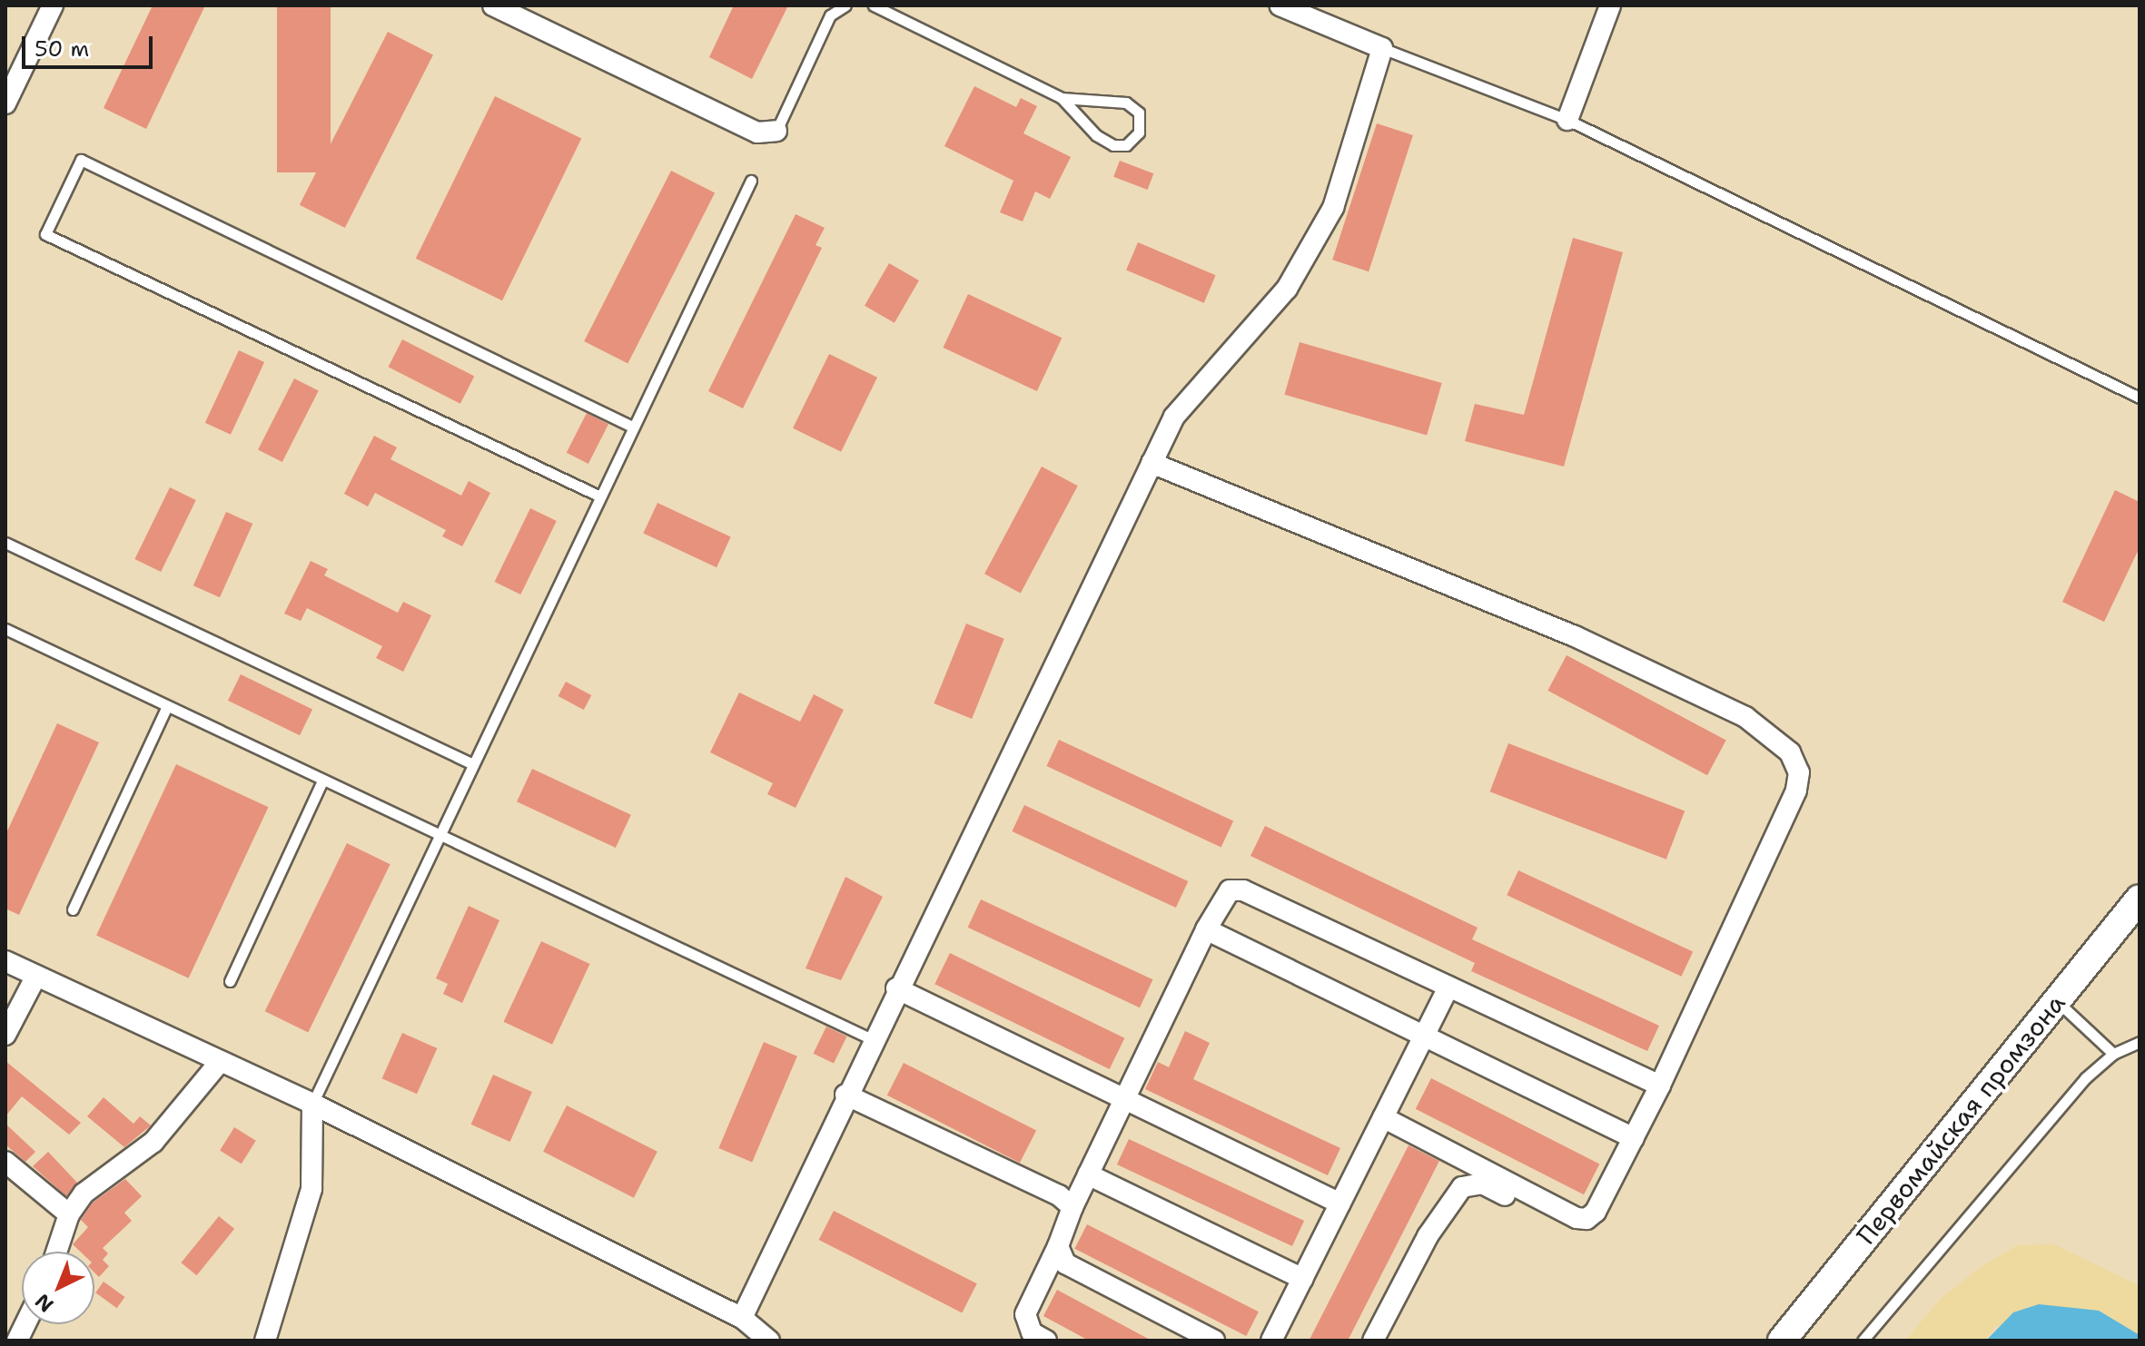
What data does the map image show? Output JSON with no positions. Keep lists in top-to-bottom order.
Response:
{
  "streets": {
    "main road": ["Первомайская промзона"]
  },
  "scale_bar": "50 m",
  "north": "bottom left"
}
